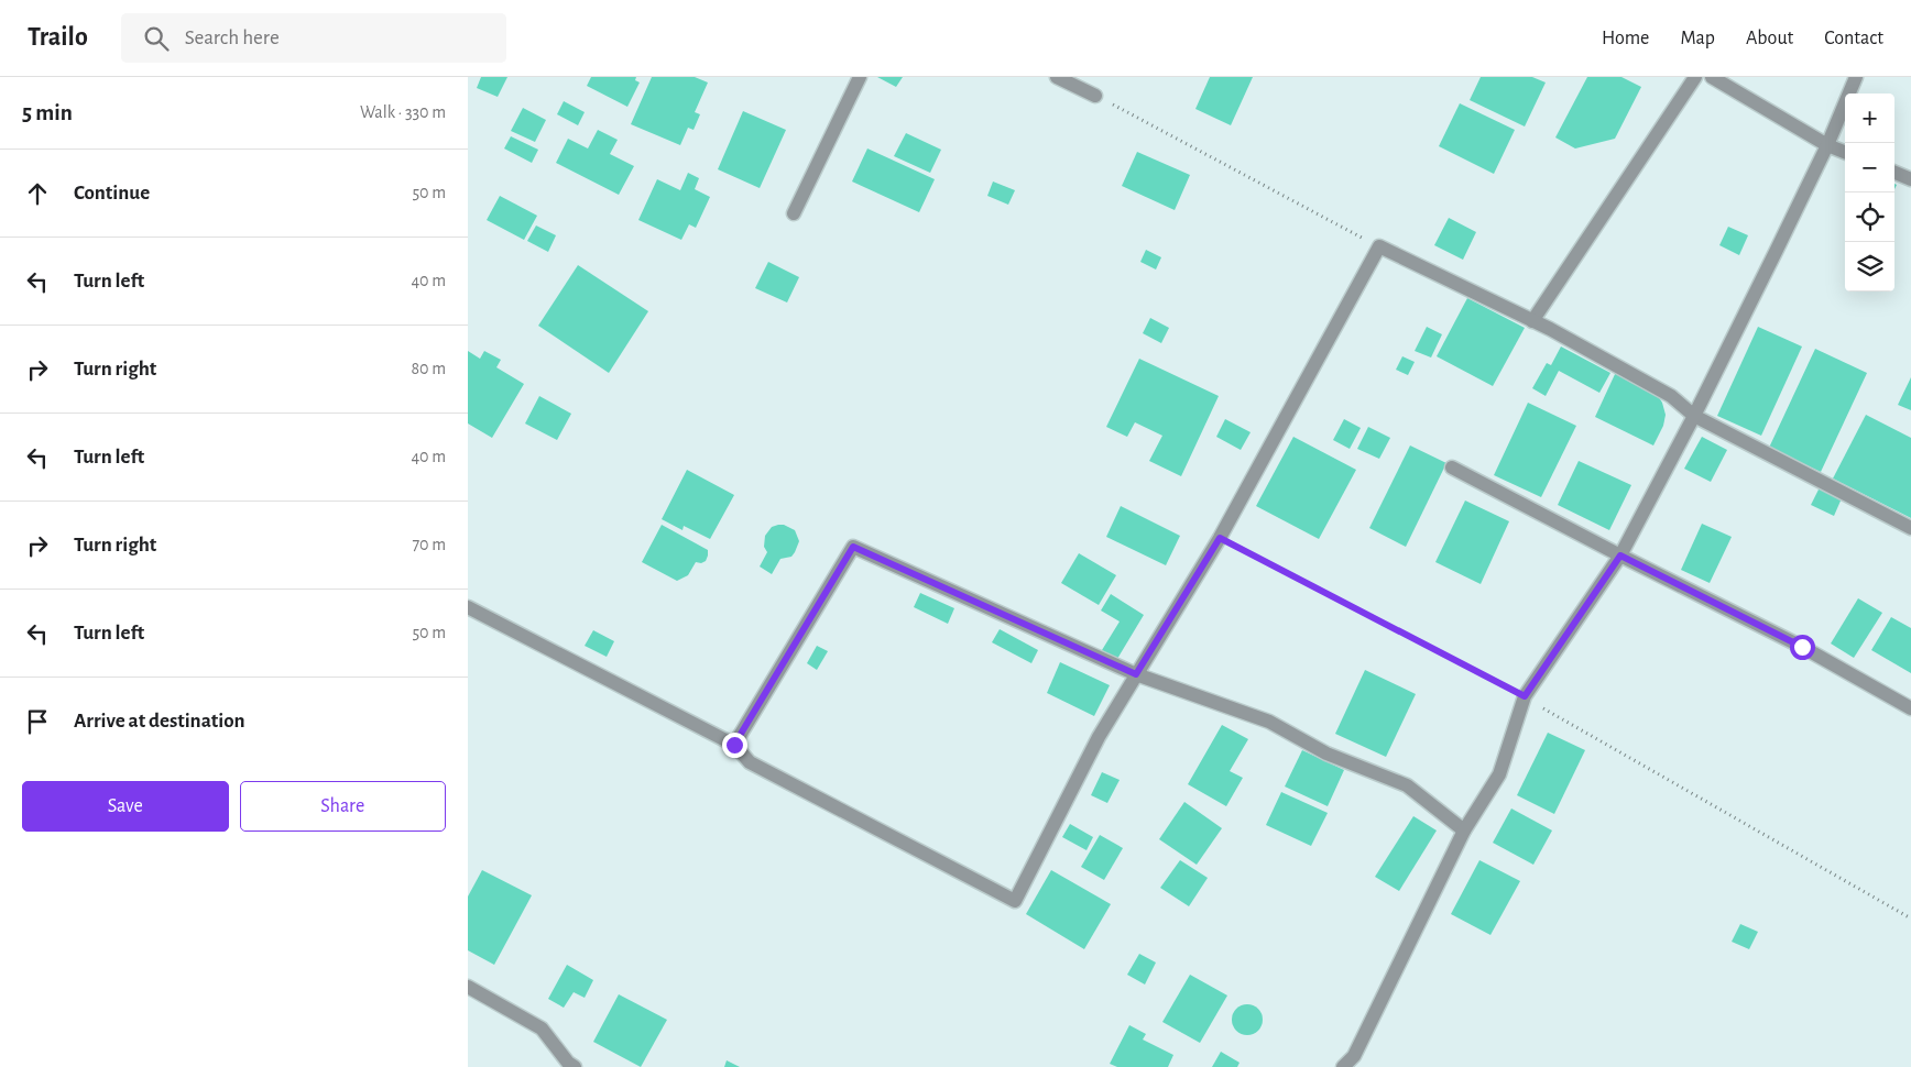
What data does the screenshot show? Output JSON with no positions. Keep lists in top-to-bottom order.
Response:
{
  "page": {
    "header": "Trailo",
    "search": "Search here",
    "nav": [
      "Home",
      "Map",
      "About",
      "Contact"
    ],
    "heading": ["5 min", "Walk · 330 m"],
    "map_buttons": ["+", "−"],
    "list": [
      ["Continue", "50 m"],
      ["Turn left", "40 m"],
      ["Turn right", "80 m"],
      ["Turn left", "40 m"],
      ["Turn right", "70 m"],
      ["Turn left", "50 m"],
      "Arrive at destination"
    ],
    "buttons": ["Save", "Share"]
  }
}
